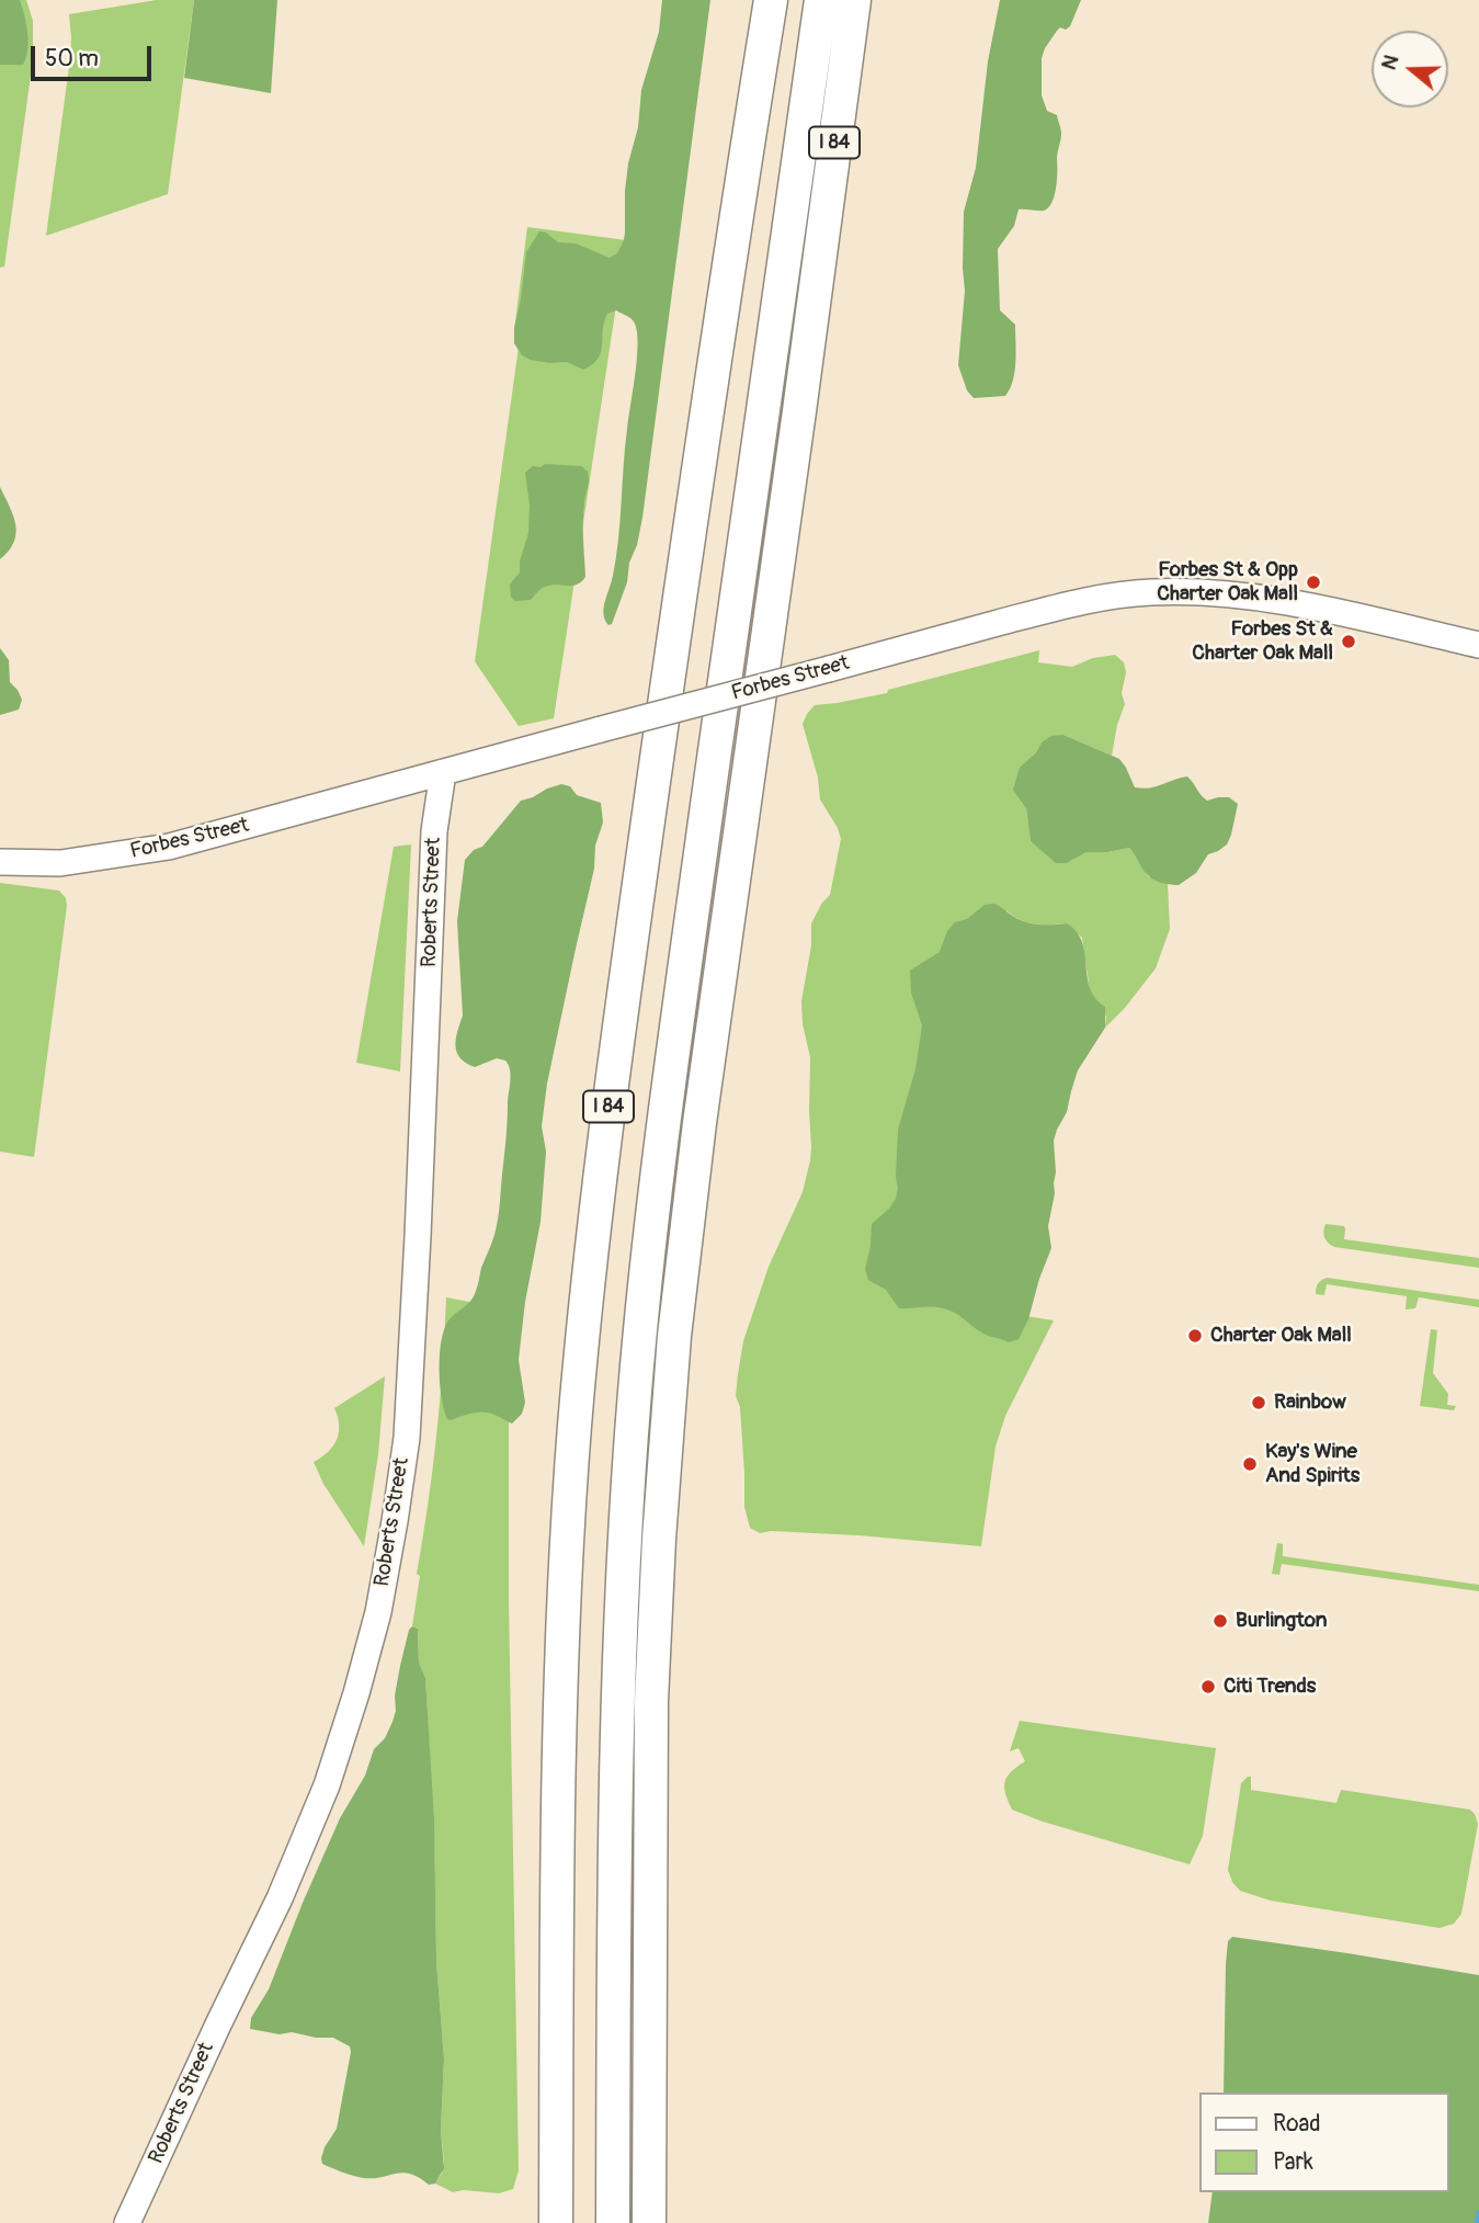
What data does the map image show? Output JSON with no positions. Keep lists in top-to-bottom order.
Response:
{
  "streets": {
    "highway": ["I 84"],
    "main road": ["Forbes Street", "Roberts Street"]
  },
  "crossings": [
    ["Forbes Street", "Roberts Street"]
  ],
  "places": [
    "Forbes St & Opp Charter Oak Mall",
    "Forbes St & Charter Oak Mall",
    "Charter Oak Mall",
    "Rainbow",
    "Kay's Wine And Spirits",
    "Burlington",
    "Citi Trends"
  ],
  "legend": ["Road", "Park"],
  "scale_bar": "50 m",
  "north": "left"
}
